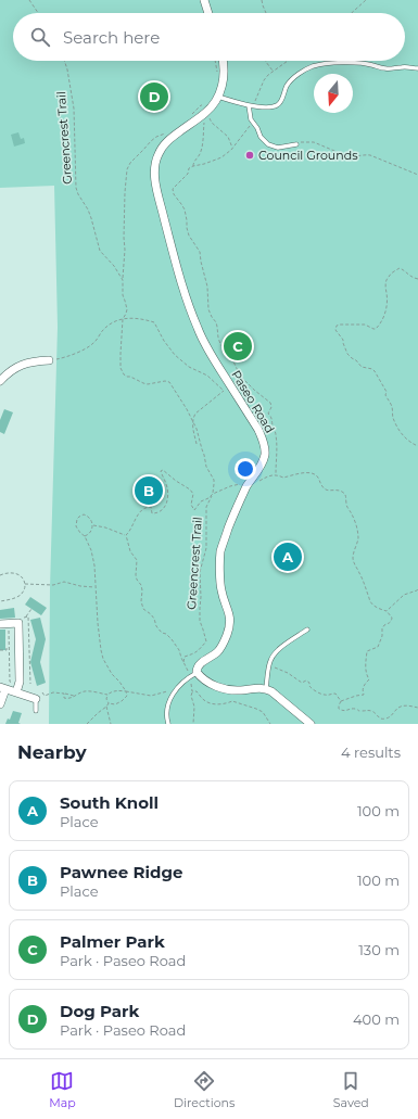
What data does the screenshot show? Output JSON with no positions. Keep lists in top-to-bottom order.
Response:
{
  "streets": {
    "street": ["Paseo Road"],
    "path": ["Greencrest Trail"]
  },
  "places": ["Council Grounds"],
  "north": "bottom",
  "page": {
    "search": "Search here",
    "pins": [
      "D",
      "C",
      "B",
      "A"
    ],
    "heading": ["Nearby", "4 results"],
    "list": [
      {
        "mark": "A",
        "name": "South Knoll",
        "note": "Place",
        "value": "100 m"
      },
      {
        "mark": "B",
        "name": "Pawnee Ridge",
        "note": "Place",
        "value": "100 m"
      },
      {
        "mark": "C",
        "name": "Palmer Park",
        "note": "Park · Paseo Road",
        "value": "130 m"
      },
      {
        "mark": "D",
        "name": "Dog Park",
        "note": "Park · Paseo Road",
        "value": "400 m"
      }
    ],
    "nav": ["Map", "Directions", "Saved"]
  }
}
